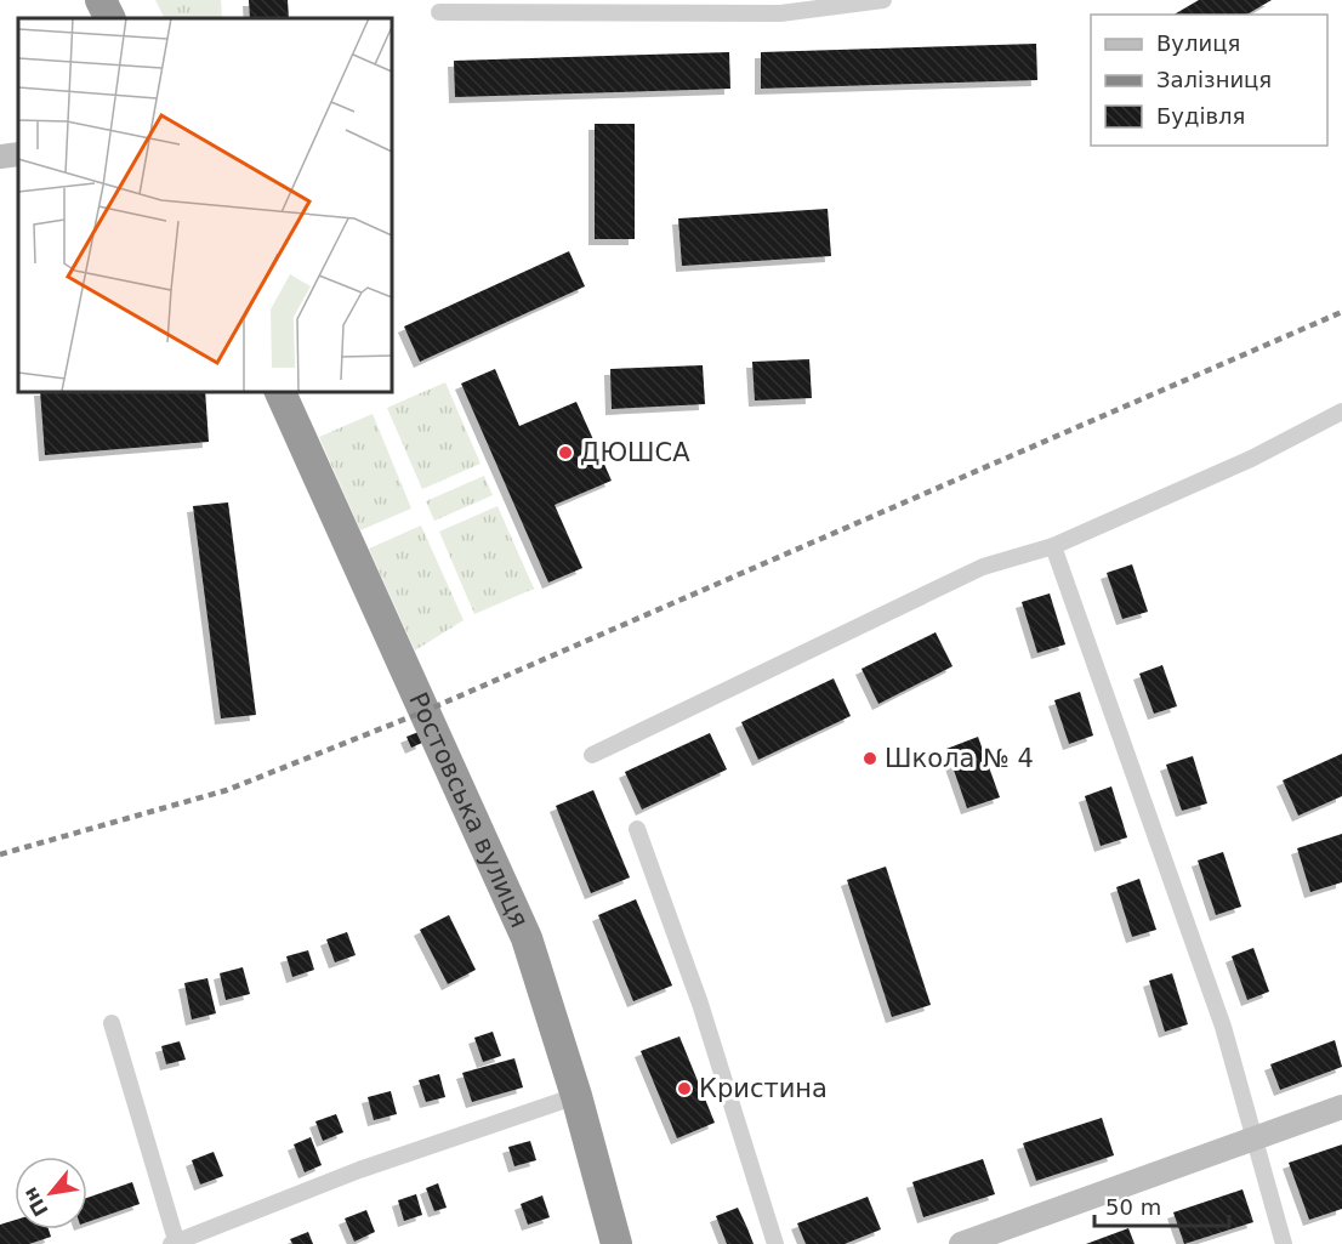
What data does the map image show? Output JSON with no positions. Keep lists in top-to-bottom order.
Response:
{
  "streets": {
    "highway": ["Ростовська вулиця"]
  },
  "places": ["ДЮШСА", "Школа № 4", "Кристина"],
  "legend": ["Вулиця", "Залізниця", "Будівля"],
  "scale_bar": "50 m",
  "north": "bottom left"
}
